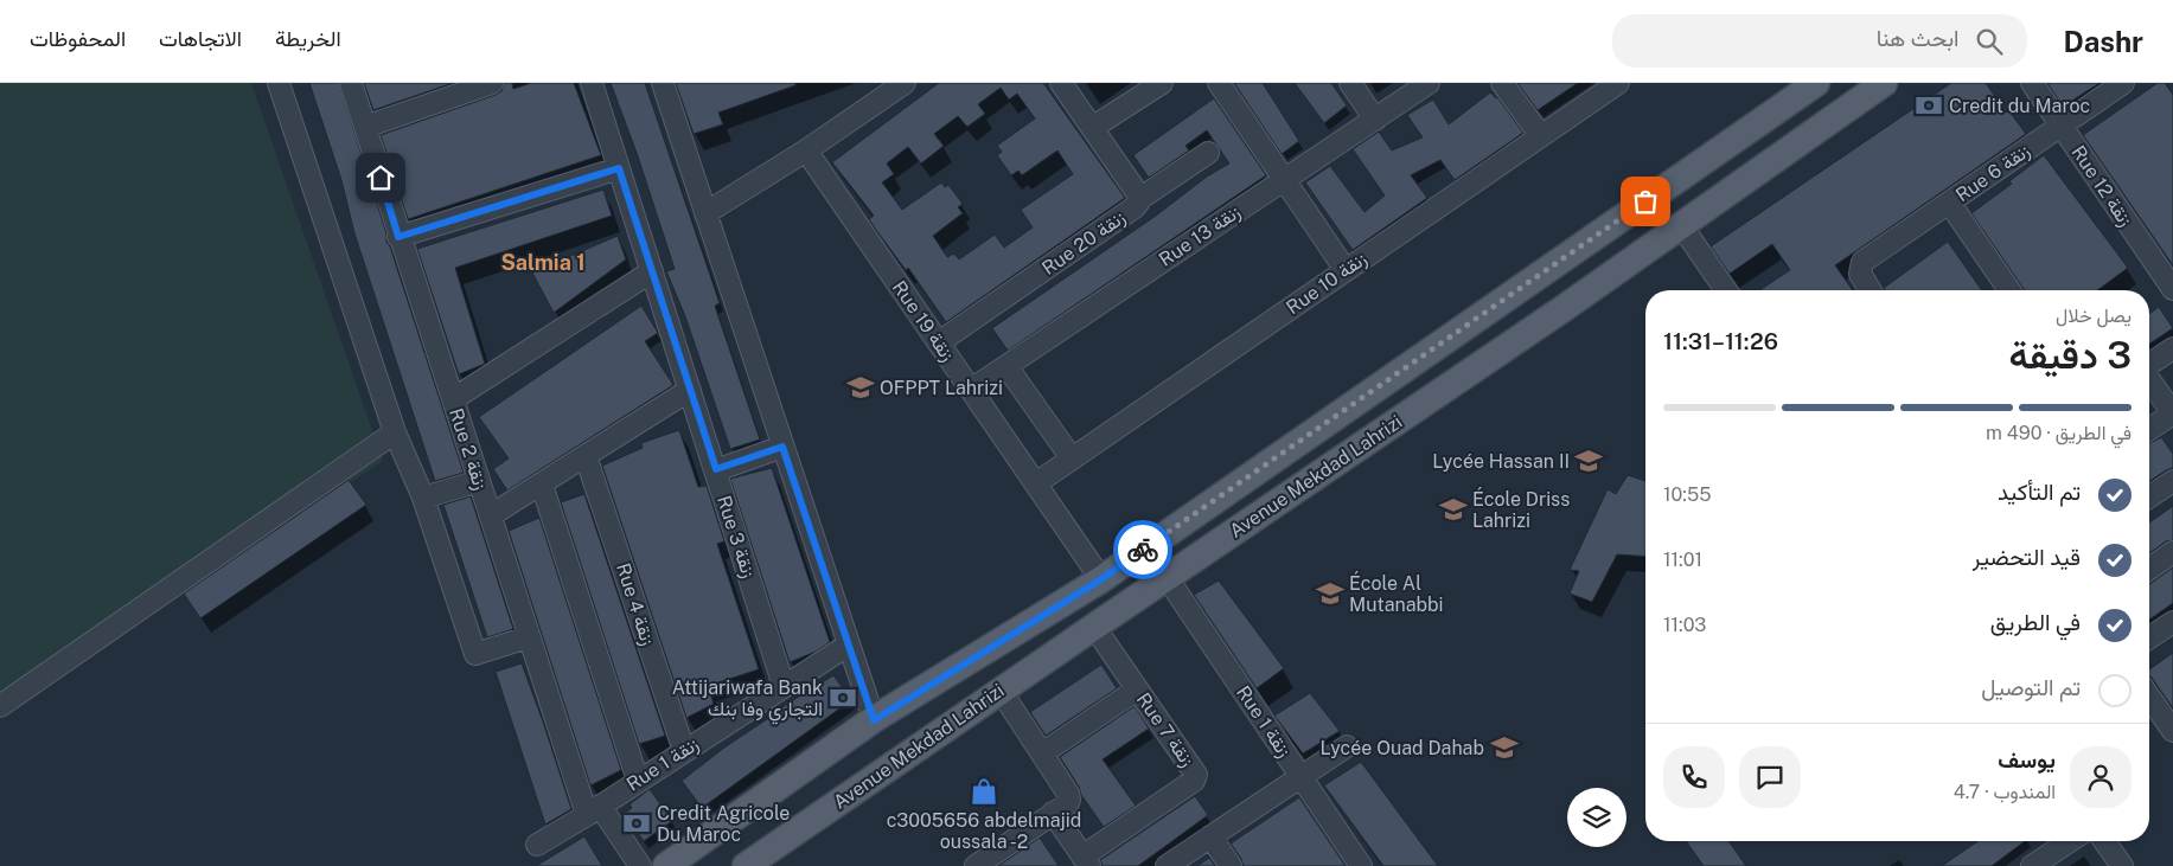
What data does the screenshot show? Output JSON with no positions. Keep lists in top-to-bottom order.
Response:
{
  "streets": {
    "main road": ["Avenue Mekdad Lahrizi"],
    "street": [
      "Rue 6 زنقة",
      "Rue 12 زنقة",
      "Rue 13 زنقة",
      "Rue 20 زنقة",
      "Rue 10 زنقة",
      "Rue 19 زنقة",
      "Rue 2 زنقة",
      "Rue 3 زنقة",
      "Rue 4 زنقة",
      "Rue 1 زنقة",
      "Rue 7 زنقة"
    ]
  },
  "crossings": [
    ["Rue 6 زنقة", "Rue 12 زنقة"],
    ["Rue 13 زنقة", "Rue 19 زنقة"],
    ["Rue 20 زنقة", "Rue 19 زنقة"],
    ["Rue 10 زنقة", "Rue 19 زنقة"],
    ["Rue 19 زنقة", "Avenue Mekdad Lahrizi"],
    ["Rue 2 زنقة", "Rue 1 زنقة"],
    ["Avenue Mekdad Lahrizi", "Rue 1 زنقة"],
    ["Avenue Mekdad Lahrizi", "Rue 7 زنقة"],
    ["Rue 3 زنقة", "Rue 1 زنقة"],
    ["Rue 4 زنقة", "Rue 1 زنقة"]
  ],
  "districts": ["Salmia 1"],
  "places": {
    "bank": ["Credit du Maroc", "Attijariwafa Bank التجاري وفا بنك", "Credit Agricole Du Maroc"],
    "school or university": [
      "OFPPT Lahrizi",
      "Lycée Hassan II",
      "École Driss Lahrizi",
      "École Al Mutanabbi",
      "Lycée Ouad Dahab"
    ],
    "shop": ["c3005656 abdelmajid oussala -2"]
  },
  "page": {
    "header": "Dashr",
    "search": "ابحث هنا",
    "nav": ["الخريطة", "الاتجاهات", "المحفوظات"],
    "heading": ["3 دقيقة", "يصل خلال", "11:26–11:31"],
    "panel": ["يوسف", "المندوب · 4.7"],
    "bar": "في الطريق · 490 m",
    "list": [
      ["تم التأكيد", "10:55"],
      ["قيد التحضير", "11:01"],
      ["في الطريق", "11:03"],
      "تم التوصيل"
    ]
  }
}
